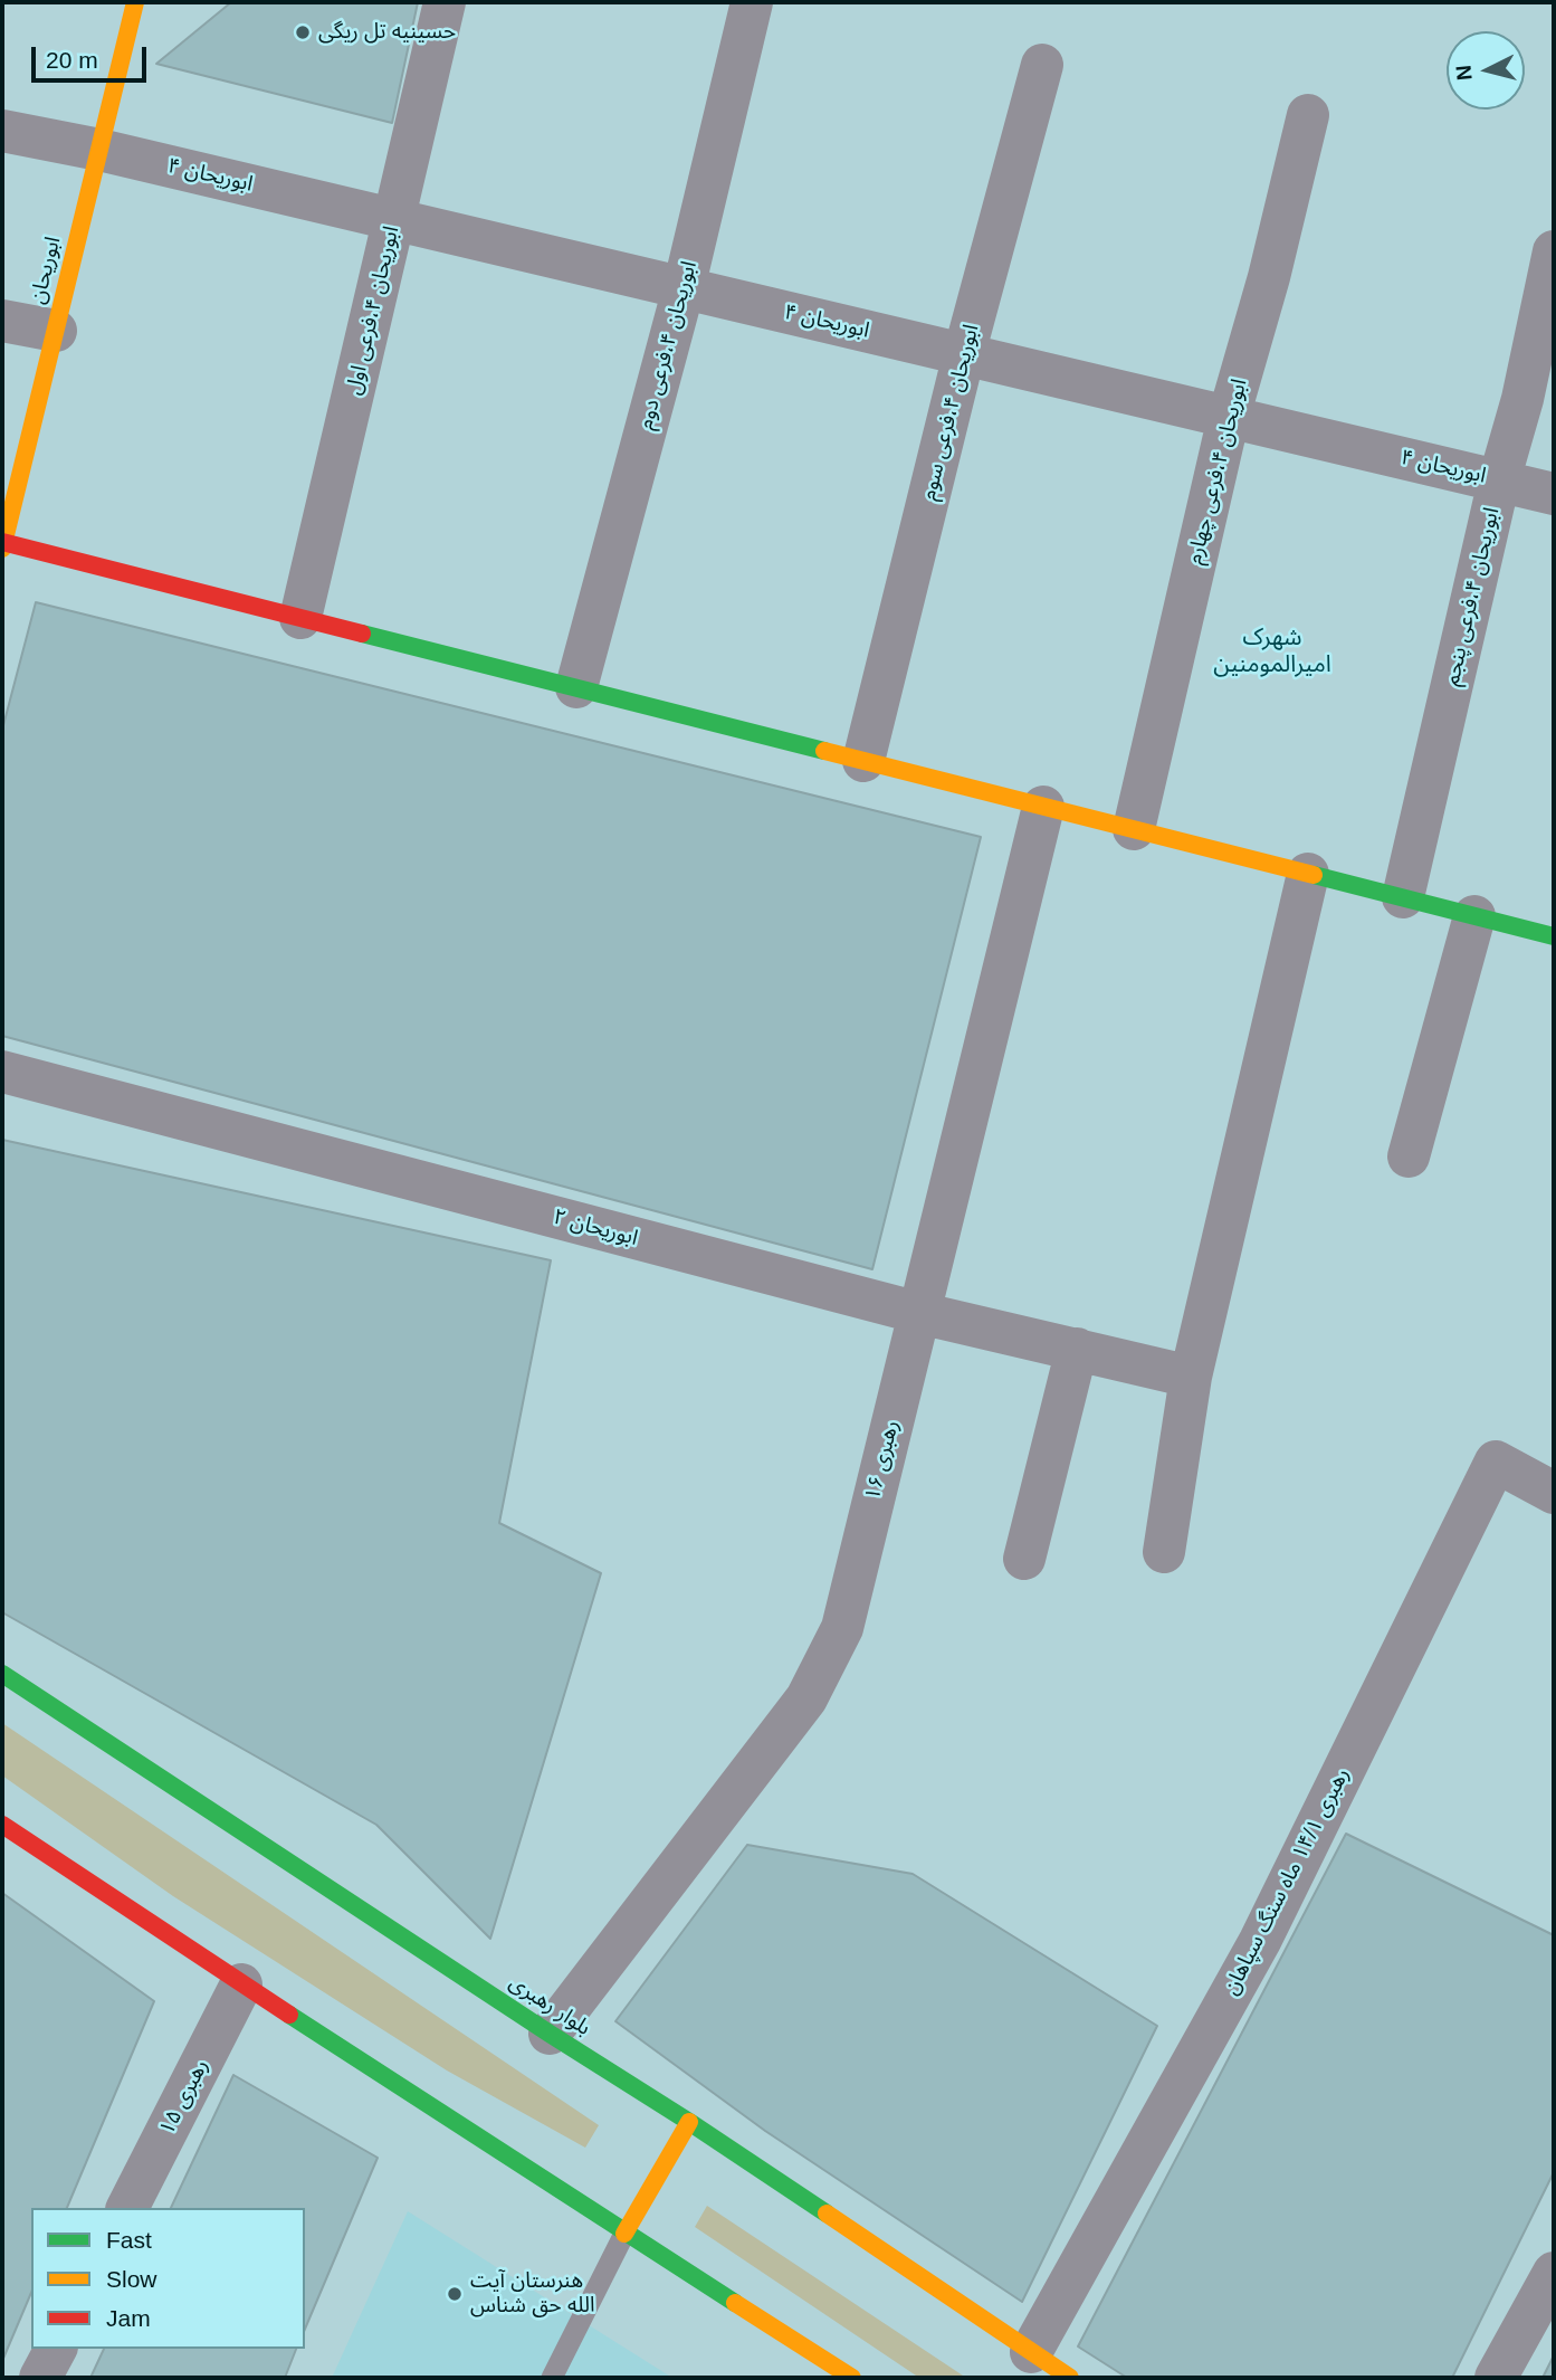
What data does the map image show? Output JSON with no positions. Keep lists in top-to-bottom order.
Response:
{
  "streets": {
    "main road": ["ابوریحان", "بلوار رهبری"],
    "street": [
      "ابوریحان ۴",
      "ابوریحان ۴،فرعی اول",
      "ابوریحان ۴،فرعی دوم",
      "ابوریحان ۴،فرعی سوم",
      "ابوریحان ۴،فرعی چهارم",
      "ابوریحان ۴،فرعی پنجم",
      "ابوریحان ۲",
      "رهبری ۱۶",
      "رهبری ۱۴/۱ ماه سنگ سپاهان",
      "رهبری ۱۵"
    ]
  },
  "crossings": [
    ["ابوریحان ۴", "ابوریحان"],
    ["ابوریحان ۴", "ابوریحان ۴،فرعی اول"],
    ["ابوریحان ۴", "ابوریحان ۴،فرعی دوم"],
    ["ابوریحان ۴", "ابوریحان ۴،فرعی سوم"],
    ["ابوریحان ۴", "ابوریحان ۴،فرعی چهارم"],
    ["ابوریحان ۴", "ابوریحان ۴،فرعی پنجم"],
    ["ابوریحان ۲", "رهبری ۱۶"],
    ["رهبری ۱۶", "بلوار رهبری"],
    ["رهبری ۱۴/۱ ماه سنگ سپاهان", "بلوار رهبری"]
  ],
  "districts": ["شهرک امیرالمومنین"],
  "places": ["حسینیه تل ریگی", "هنرستان آیت الله حق شناس"],
  "legend": ["Fast", "Slow", "Jam"],
  "scale_bar": "20 m",
  "north": "left"
}
